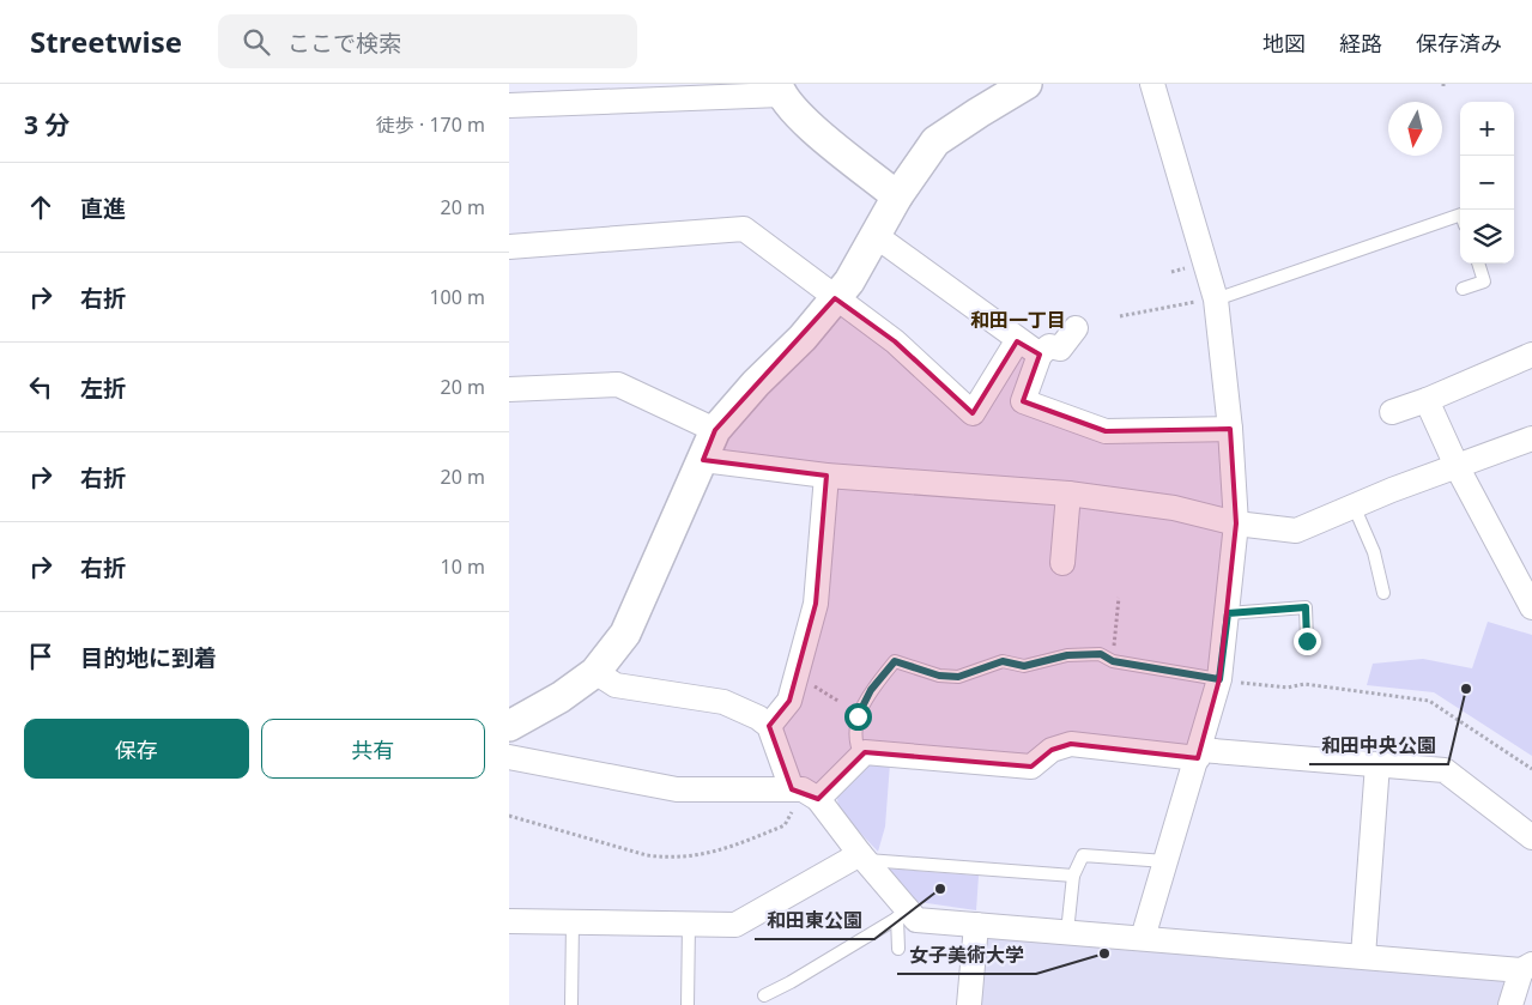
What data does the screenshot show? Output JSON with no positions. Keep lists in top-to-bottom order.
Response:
{
  "districts": ["和田一丁目"],
  "places": ["和田中央公園", "和田東公園", "女子美術大学"],
  "north": "bottom",
  "page": {
    "header": "Streetwise",
    "search": "ここで検索",
    "nav": ["地図", "経路", "保存済み"],
    "heading": ["3 分", "徒歩 · 170 m"],
    "map_buttons": ["+", "−"],
    "list": [
      ["直進", "20 m"],
      ["右折", "100 m"],
      ["左折", "20 m"],
      ["右折", "20 m"],
      ["右折", "10 m"],
      "目的地に到着"
    ],
    "buttons": ["保存", "共有"]
  }
}
